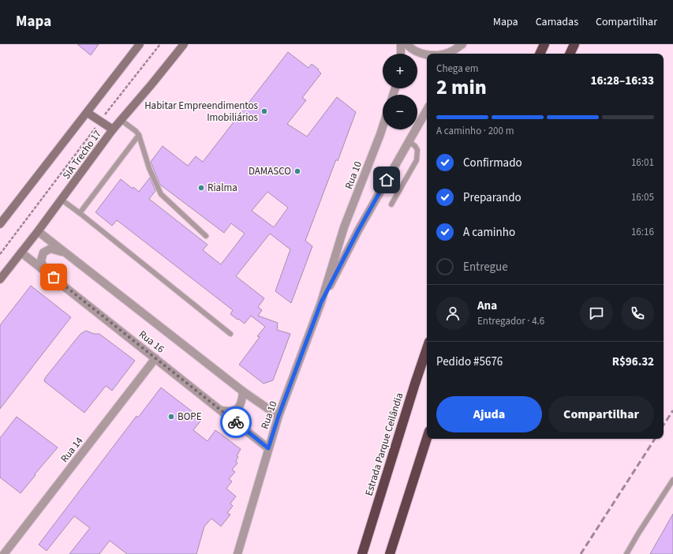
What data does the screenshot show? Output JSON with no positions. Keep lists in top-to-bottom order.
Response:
{
  "streets": {
    "highway": ["Estrada Parque Ceilândia"],
    "main road": ["SIA Trecho 17"],
    "street": ["Rua 10", "Rua 16", "Rua 14"]
  },
  "crossings": [
    ["SIA Trecho 17", "Rua 16"],
    ["Rua 10", "Rua 16"],
    ["Rua 16", "Rua 14"]
  ],
  "places": [
    "Habitar Empreendimentos Imobiliários",
    "DAMASCO",
    "Rialma",
    "BOPE"
  ],
  "page": {
    "header": "Mapa",
    "nav": ["Mapa", "Camadas", "Compartilhar"],
    "map_buttons": ["+", "−"],
    "heading": ["2 min", "Chega em", "16:28–16:33"],
    "panel": [
      "Ana",
      "Entregador · 4.6",
      "Pedido #5676",
      "R$96.32"
    ],
    "bar": "A caminho · 200 m",
    "list": [
      ["Confirmado", "16:01"],
      ["Preparando", "16:05"],
      ["A caminho", "16:16"],
      "Entregue"
    ],
    "buttons": ["Ajuda", "Compartilhar"]
  }
}
